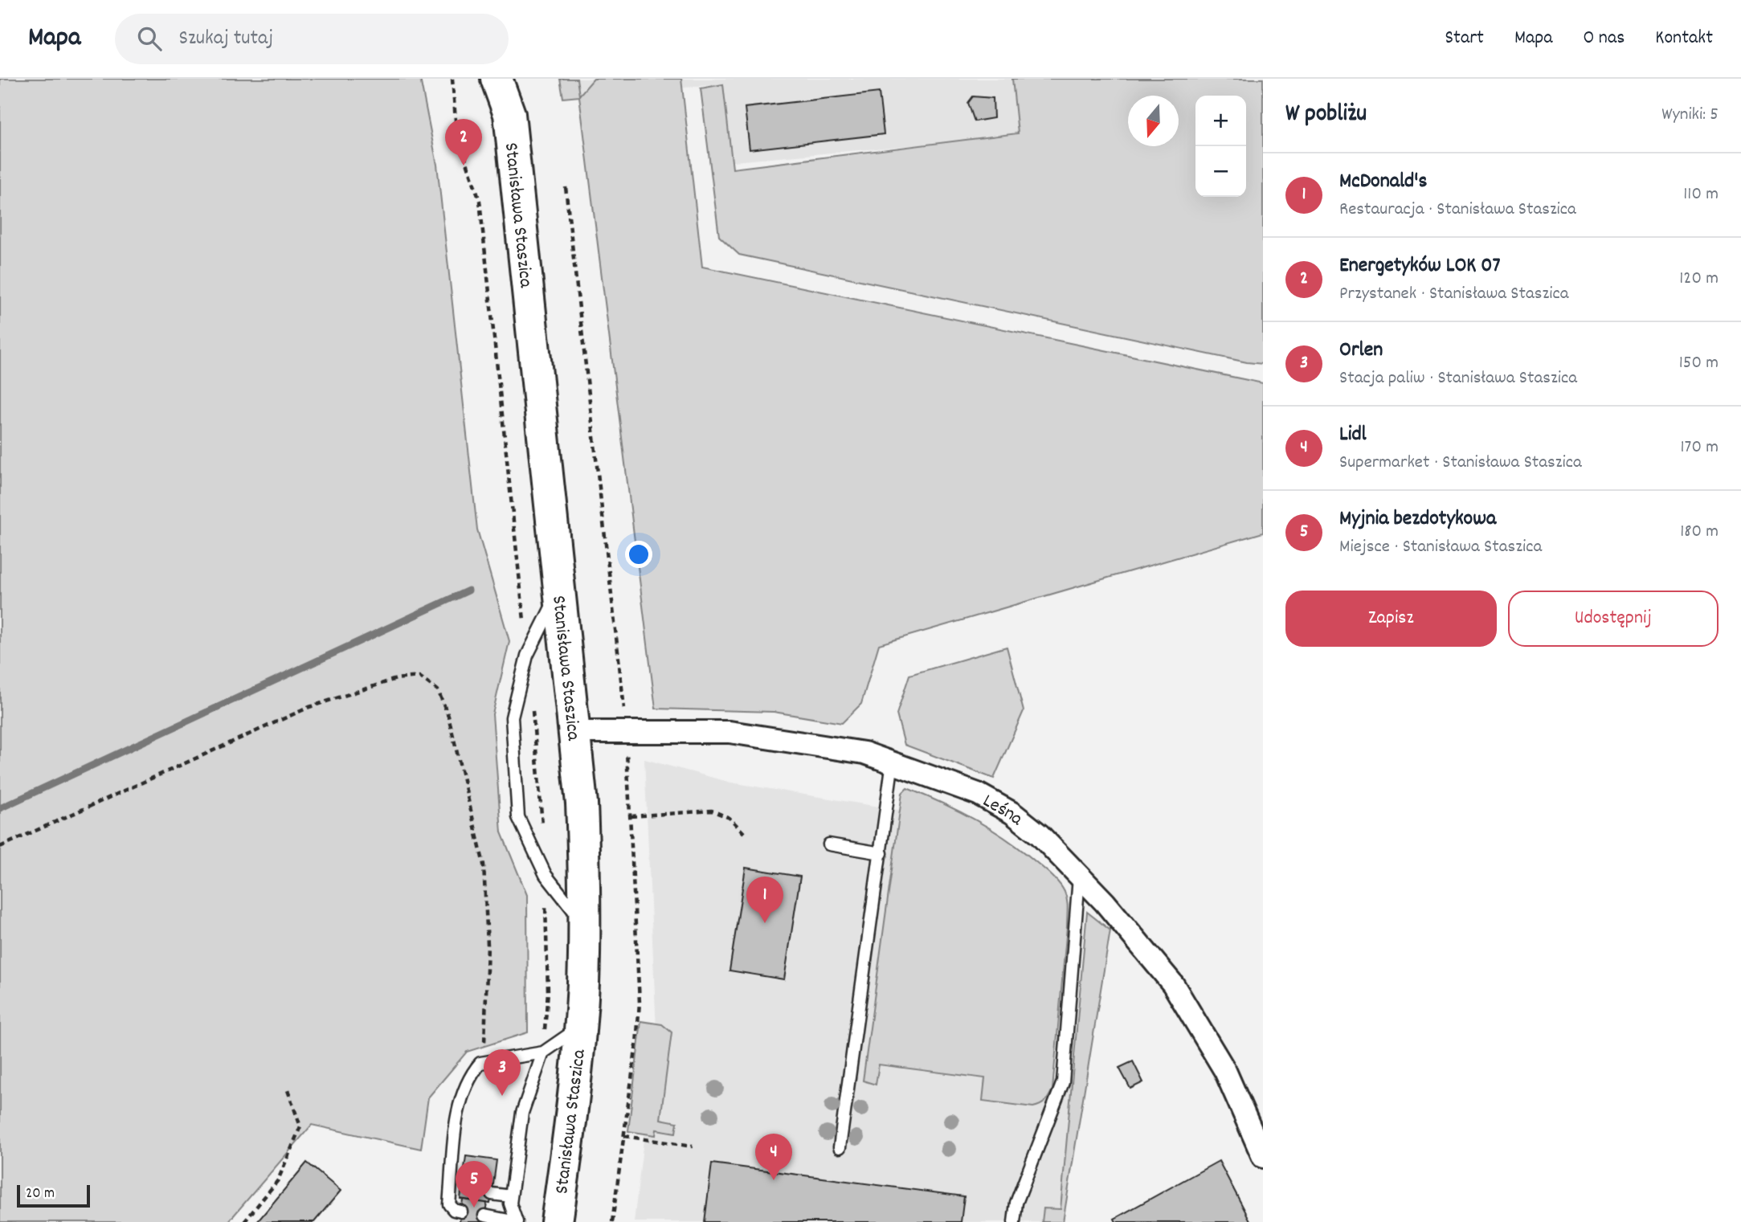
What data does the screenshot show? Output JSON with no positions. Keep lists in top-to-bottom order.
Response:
{
  "streets": {
    "main road": ["Stanisława Staszica"],
    "street": ["Leśna"]
  },
  "crossings": [
    ["Stanisława Staszica", "Leśna"]
  ],
  "scale_bar": "20 m",
  "north": "bottom",
  "page": {
    "header": "Mapa",
    "search": "Szukaj tutaj",
    "nav": [
      "Start",
      "Mapa",
      "O nas",
      "Kontakt"
    ],
    "heading": ["W pobliżu", "Wyniki: 5"],
    "map_buttons": ["+", "−"],
    "pins": [
      "2",
      "1",
      "3",
      "4",
      "5"
    ],
    "list": [
      {
        "mark": "1",
        "name": "McDonald's",
        "note": "Restauracja · Stanisława Staszica",
        "value": "110 m"
      },
      {
        "mark": "2",
        "name": "Energetyków LOK 07",
        "note": "Przystanek · Stanisława Staszica",
        "value": "120 m"
      },
      {
        "mark": "3",
        "name": "Orlen",
        "note": "Stacja paliw · Stanisława Staszica",
        "value": "150 m"
      },
      {
        "mark": "4",
        "name": "Lidl",
        "note": "Supermarket · Stanisława Staszica",
        "value": "170 m"
      },
      {
        "mark": "5",
        "name": "Myjnia bezdotykowa",
        "note": "Miejsce · Stanisława Staszica",
        "value": "180 m"
      }
    ],
    "buttons": ["Zapisz", "Udostępnij"],
    "scale": "20 m"
  }
}
